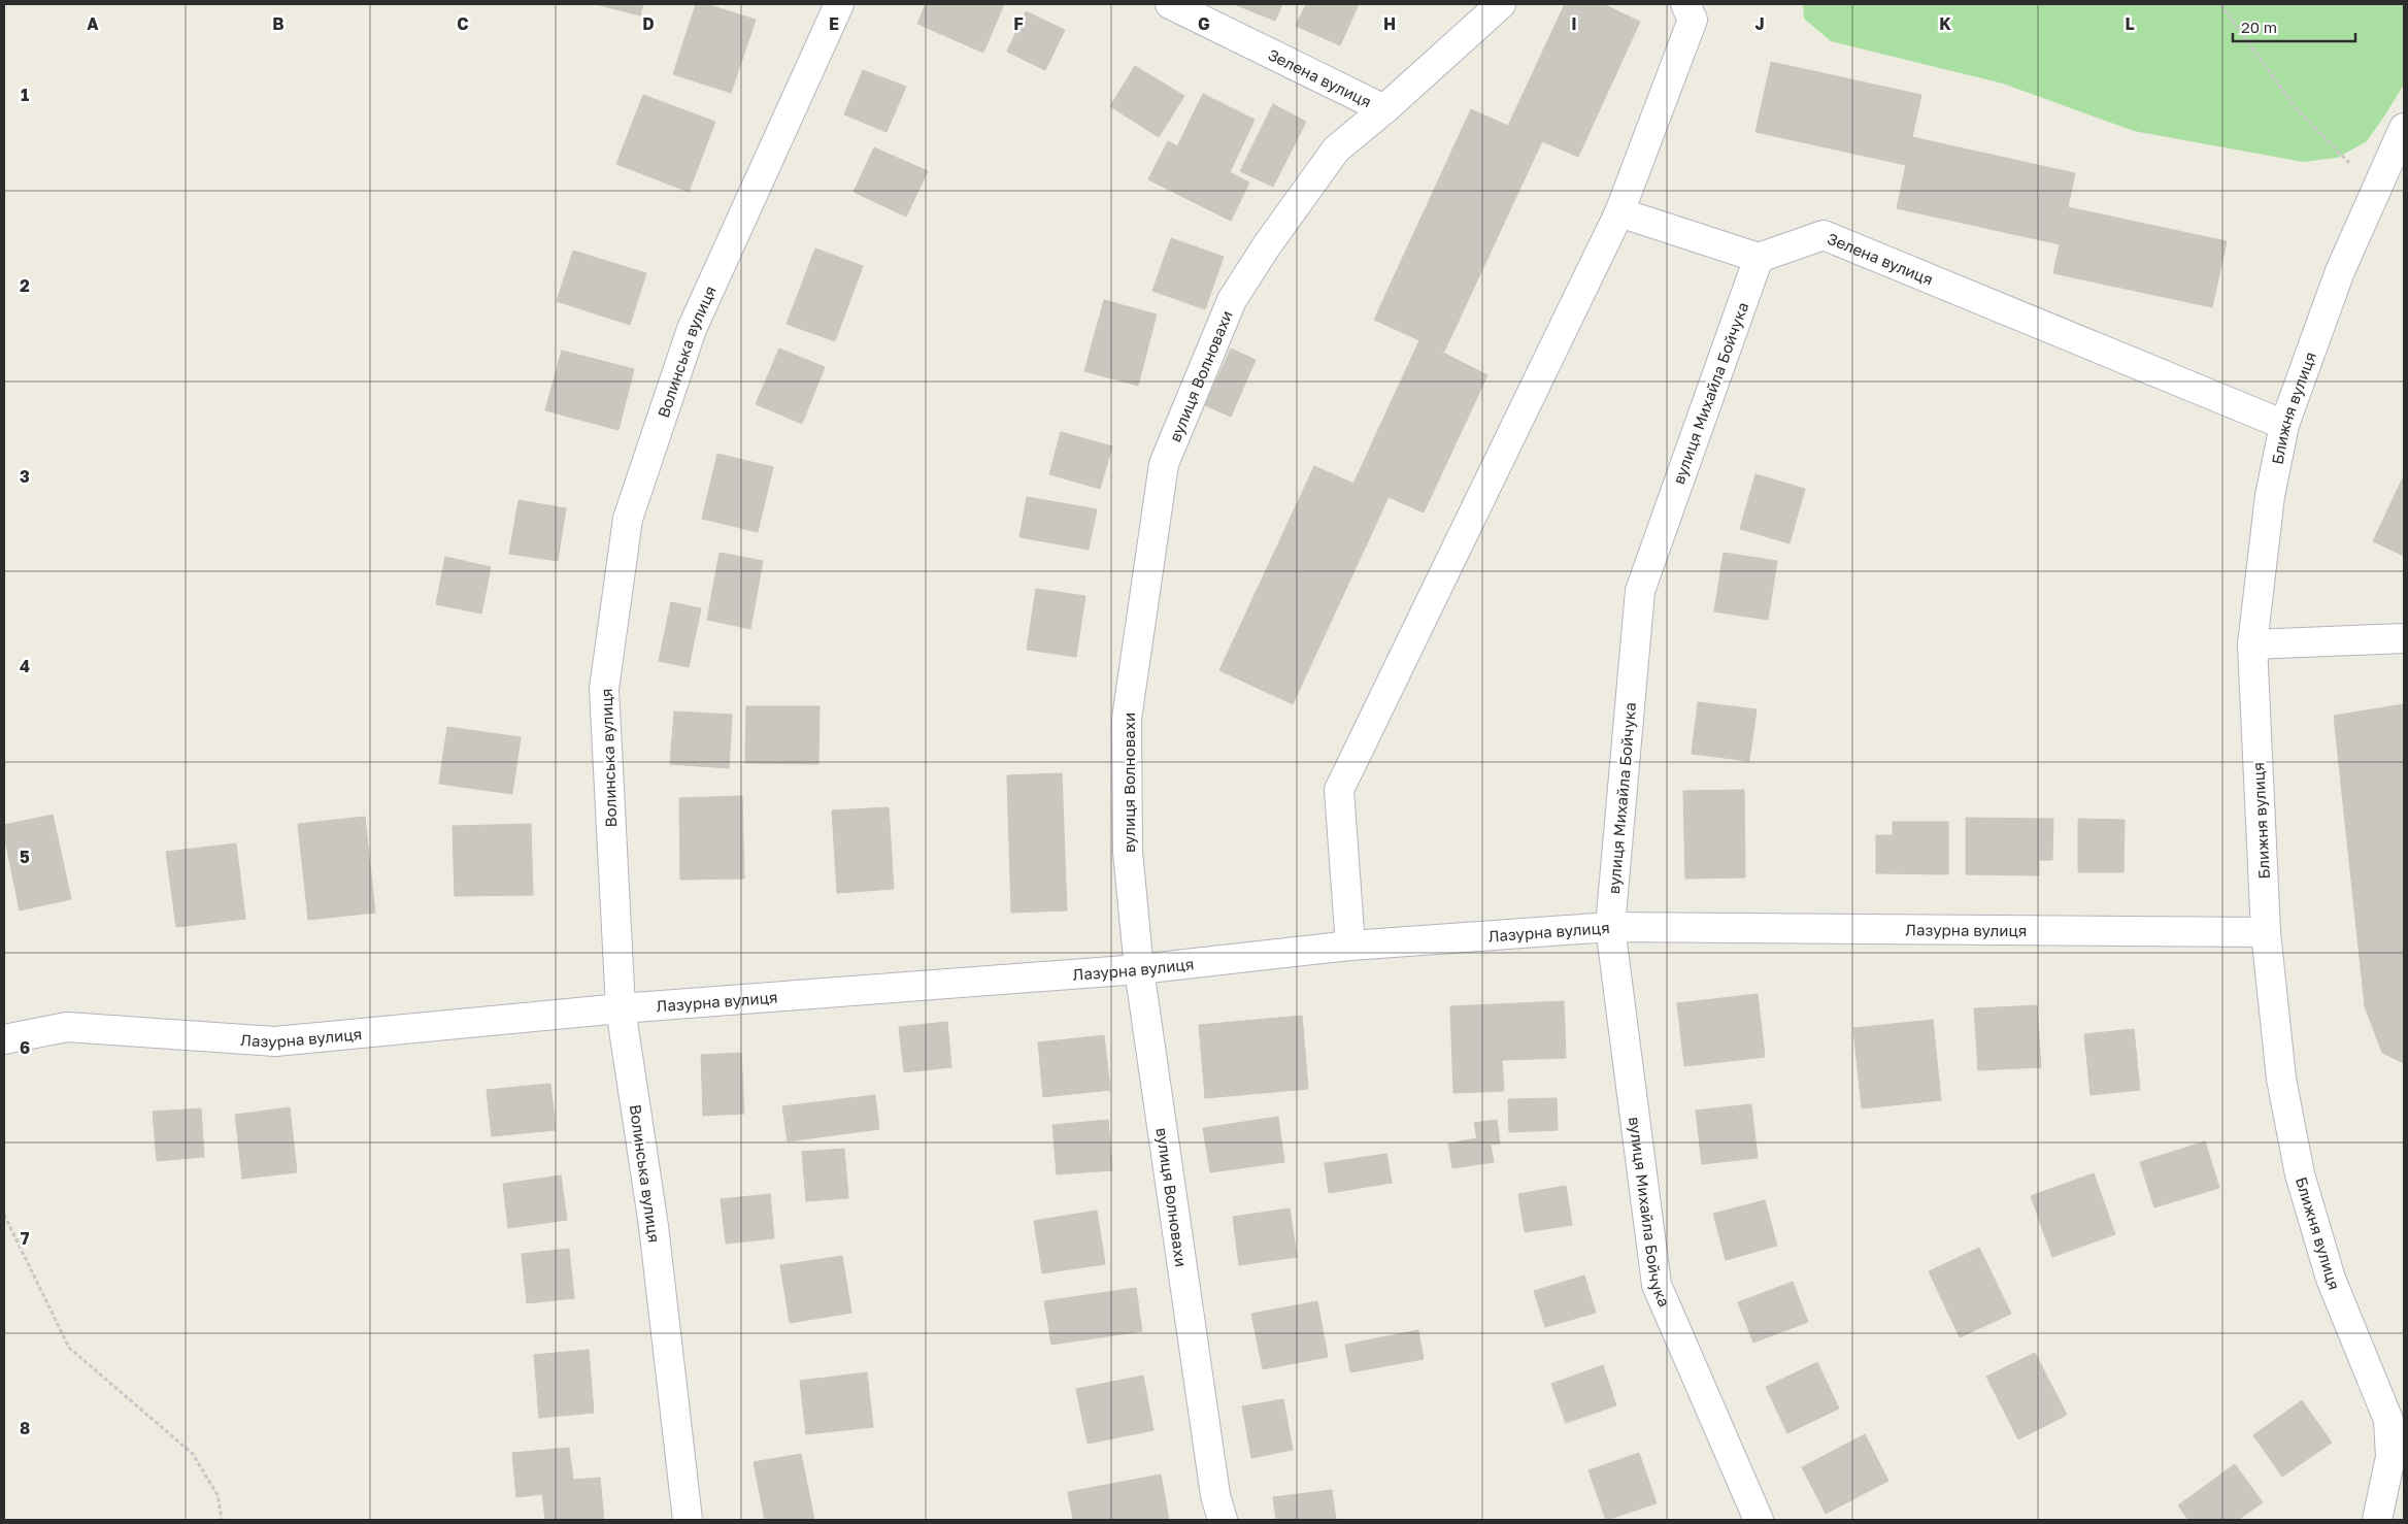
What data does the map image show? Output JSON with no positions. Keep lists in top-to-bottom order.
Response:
{
  "streets": {
    "street": [
      "Зелена вулиця",
      "Волинська вулиця",
      "вулиця Волновахи",
      "вулиця Михайла Бойчука",
      "Ближня вулиця",
      "Лазурна вулиця"
    ]
  },
  "crossings": [
    ["Зелена вулиця", "вулиця Волновахи"],
    ["Зелена вулиця", "вулиця Михайла Бойчука"],
    ["Зелена вулиця", "Ближня вулиця"],
    ["Волинська вулиця", "Лазурна вулиця"],
    ["вулиця Волновахи", "Лазурна вулиця"],
    ["вулиця Михайла Бойчука", "Лазурна вулиця"],
    ["Ближня вулиця", "Лазурна вулиця"]
  ],
  "scale_bar": "20 m",
  "grid": {
    "columns": [
      "A",
      "B",
      "C",
      "D",
      "E",
      "F",
      "G",
      "H",
      "I",
      "J",
      "K",
      "L"
    ],
    "rows": [
      "1",
      "2",
      "3",
      "4",
      "5",
      "6",
      "7",
      "8"
    ]
  }
}
